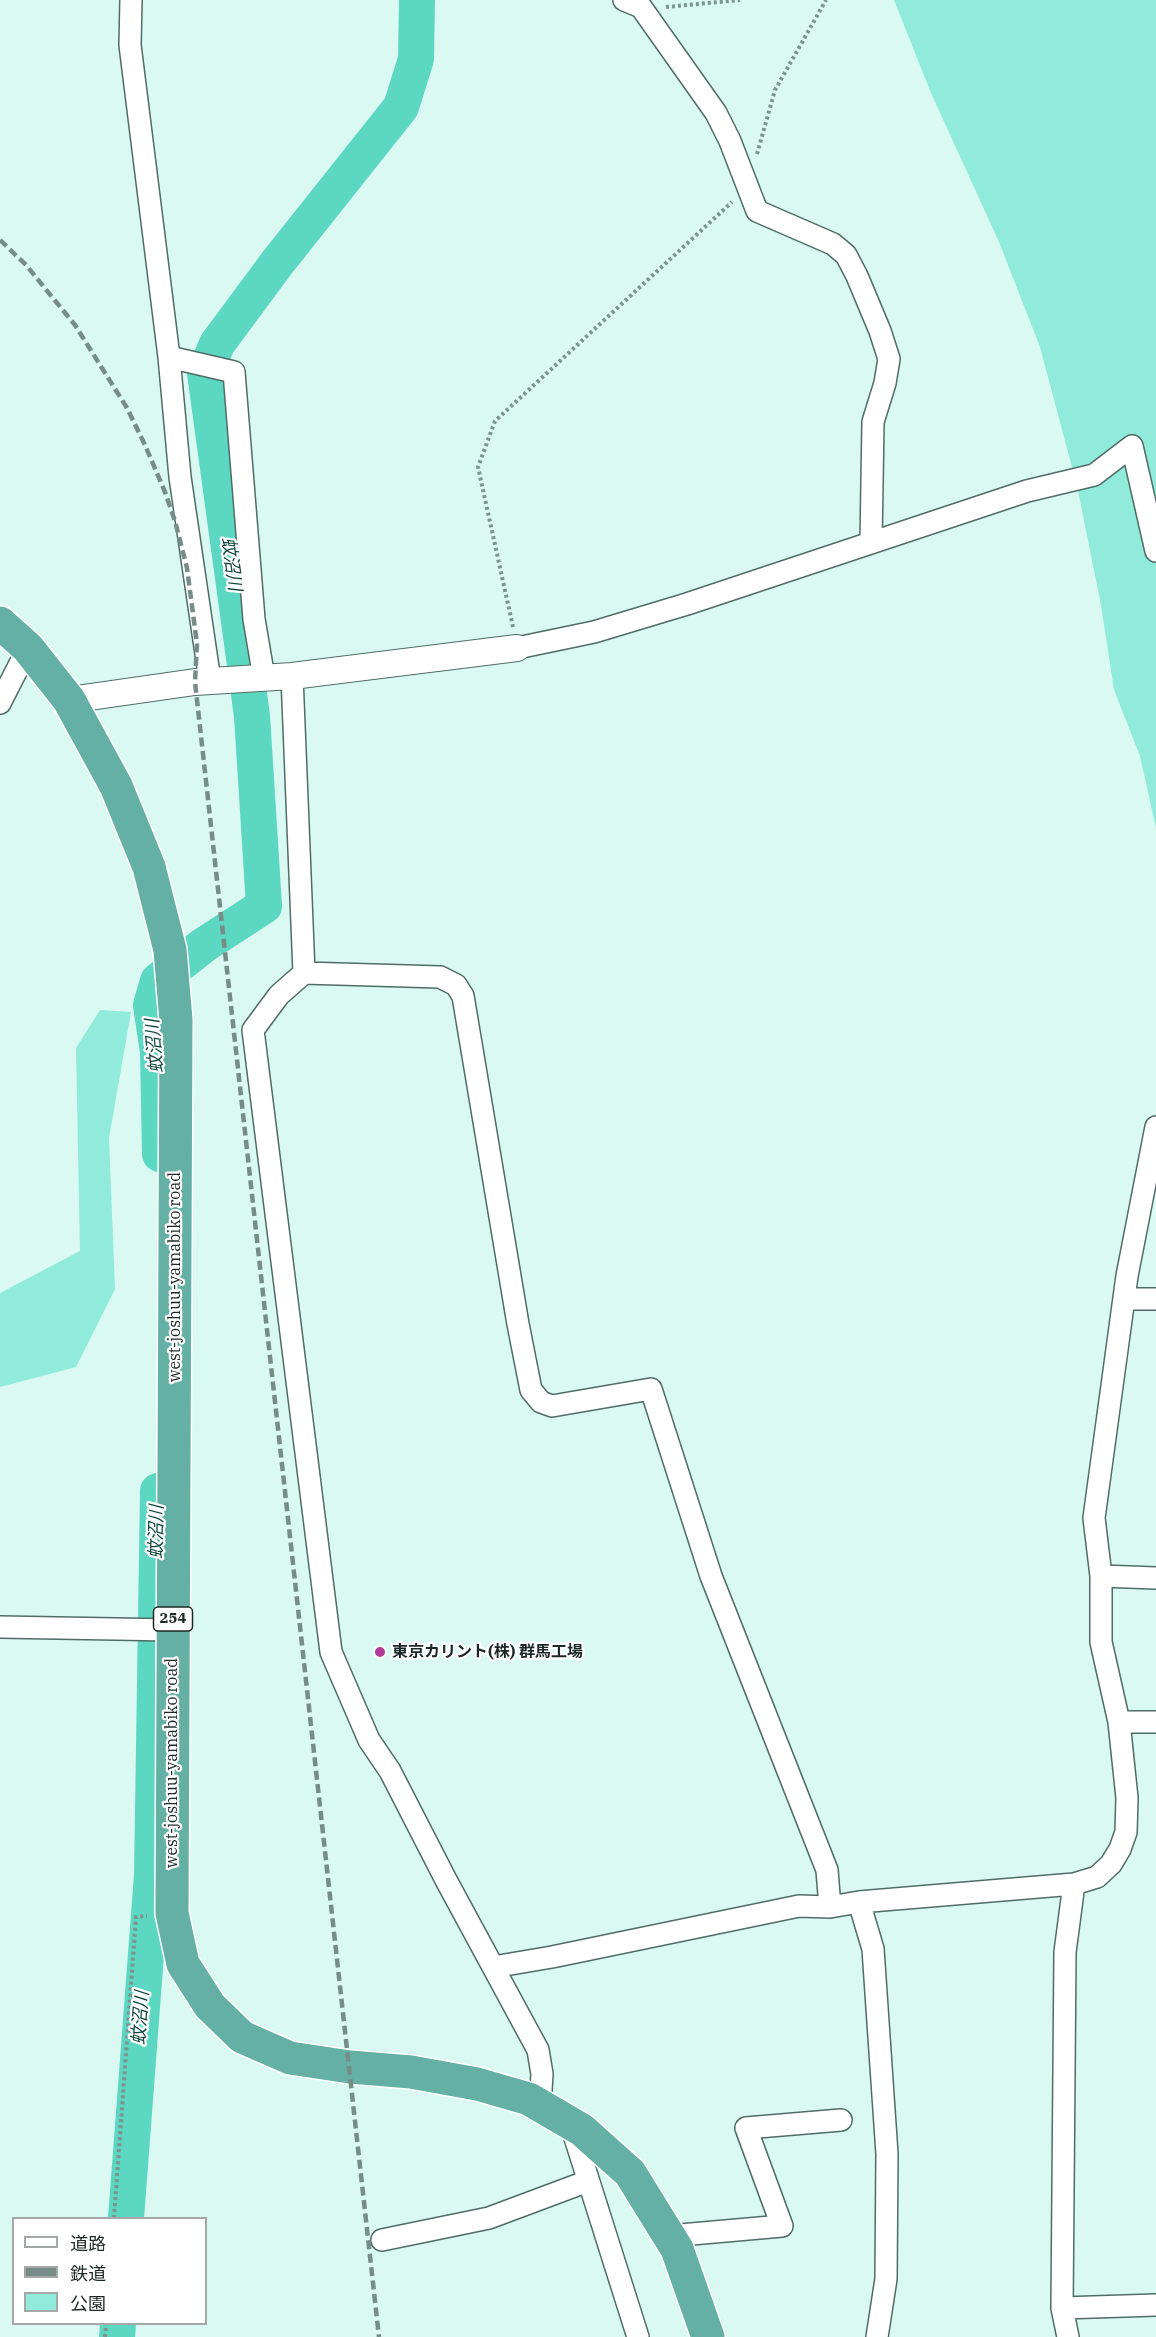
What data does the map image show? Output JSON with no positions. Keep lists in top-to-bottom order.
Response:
{
  "streets": {
    "highway": ["west-joshuu-yamabiko road", "254"]
  },
  "water": ["蚊沼川"],
  "places": ["東京カリント(株) 群馬工場"],
  "legend": ["道路", "鉄道", "公園"]
}
